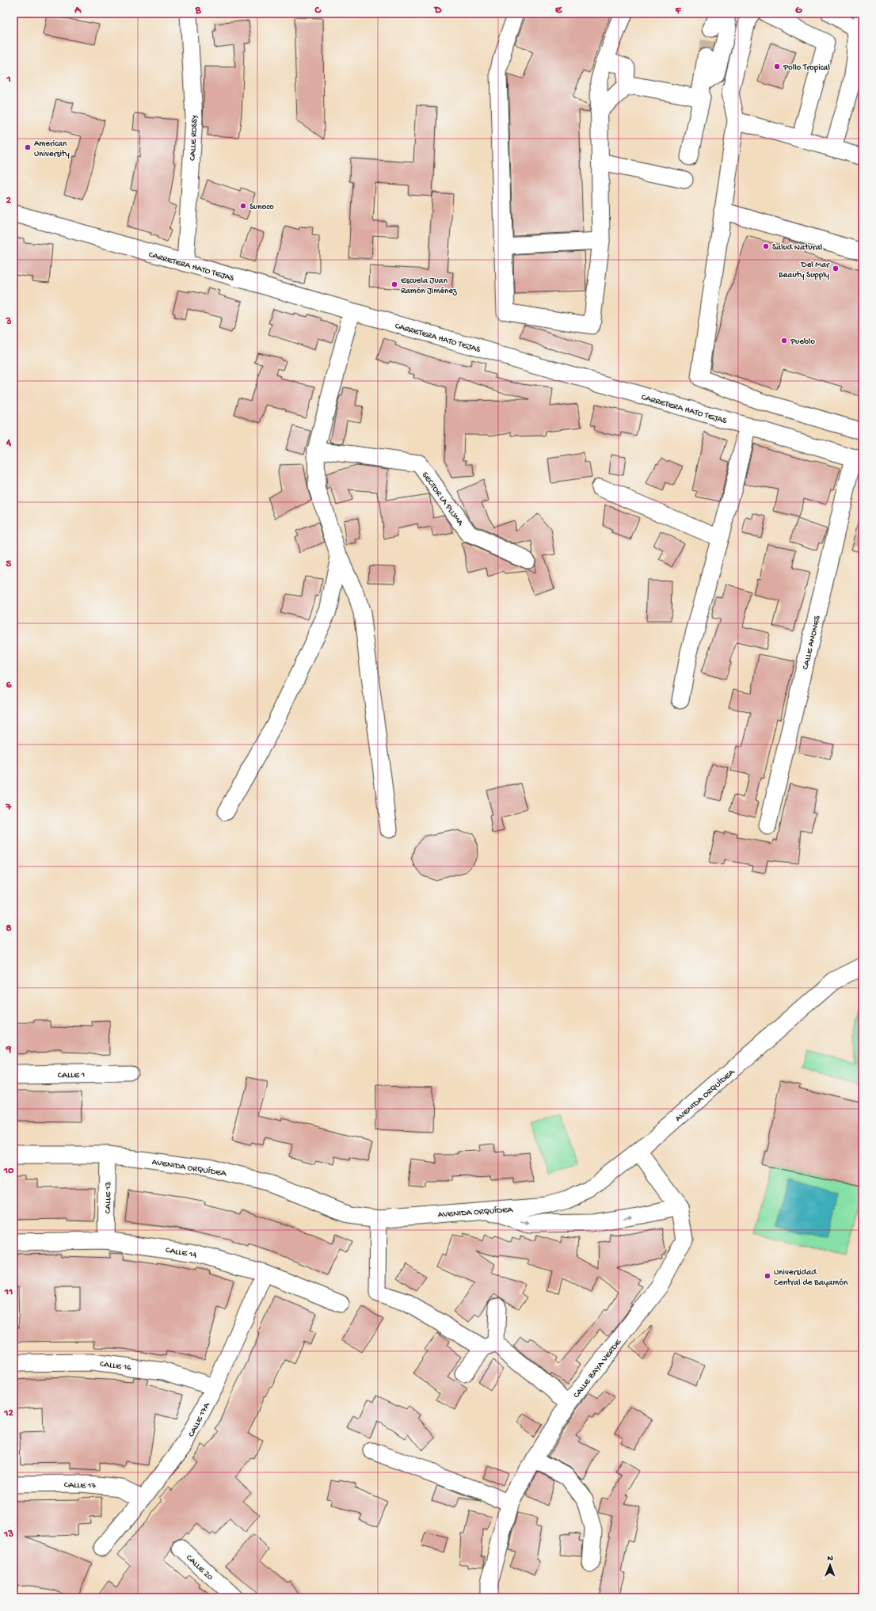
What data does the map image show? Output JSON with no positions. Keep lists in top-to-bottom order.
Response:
{
  "streets": {
    "street": [
      "CALLE ROSSY",
      "CARRETERA HATO TEJAS",
      "SECTOR LA PLUMA",
      "CALLE ANONES",
      "CALLE 1",
      "AVENIDA ORQUÍDEA",
      "CALLE 13",
      "CALLE 14",
      "CALLE 16",
      "CALLE ZAYA VERDE",
      "CALLE 17A",
      "CALLE 17",
      "CALLE 20"
    ]
  },
  "crossings": [
    ["CALLE ROSSY", "CARRETERA HATO TEJAS"],
    ["CARRETERA HATO TEJAS", "CALLE ANONES"],
    ["AVENIDA ORQUÍDEA", "CALLE 13"],
    ["AVENIDA ORQUÍDEA", "CALLE ZAYA VERDE"],
    ["CALLE 13", "CALLE 14"],
    ["CALLE 14", "CALLE 17A"],
    ["CALLE 16", "CALLE 17A"],
    ["CALLE 17A", "CALLE 17"]
  ],
  "places": [
    "Pollo Tropical",
    "American University",
    "Sunoco",
    "Salud Natural",
    "Del Mar Beauty Supply",
    "Escuela Juan Ramón Jiménez",
    "Pueblo",
    "Universidad Central de Bayamón"
  ],
  "north": "top",
  "grid": {
    "columns": [
      "A",
      "B",
      "C",
      "D",
      "E",
      "F",
      "G"
    ],
    "rows": [
      "1",
      "2",
      "3",
      "4",
      "5",
      "6",
      "7",
      "8",
      "9",
      "10",
      "11",
      "12",
      "13"
    ]
  }
}
